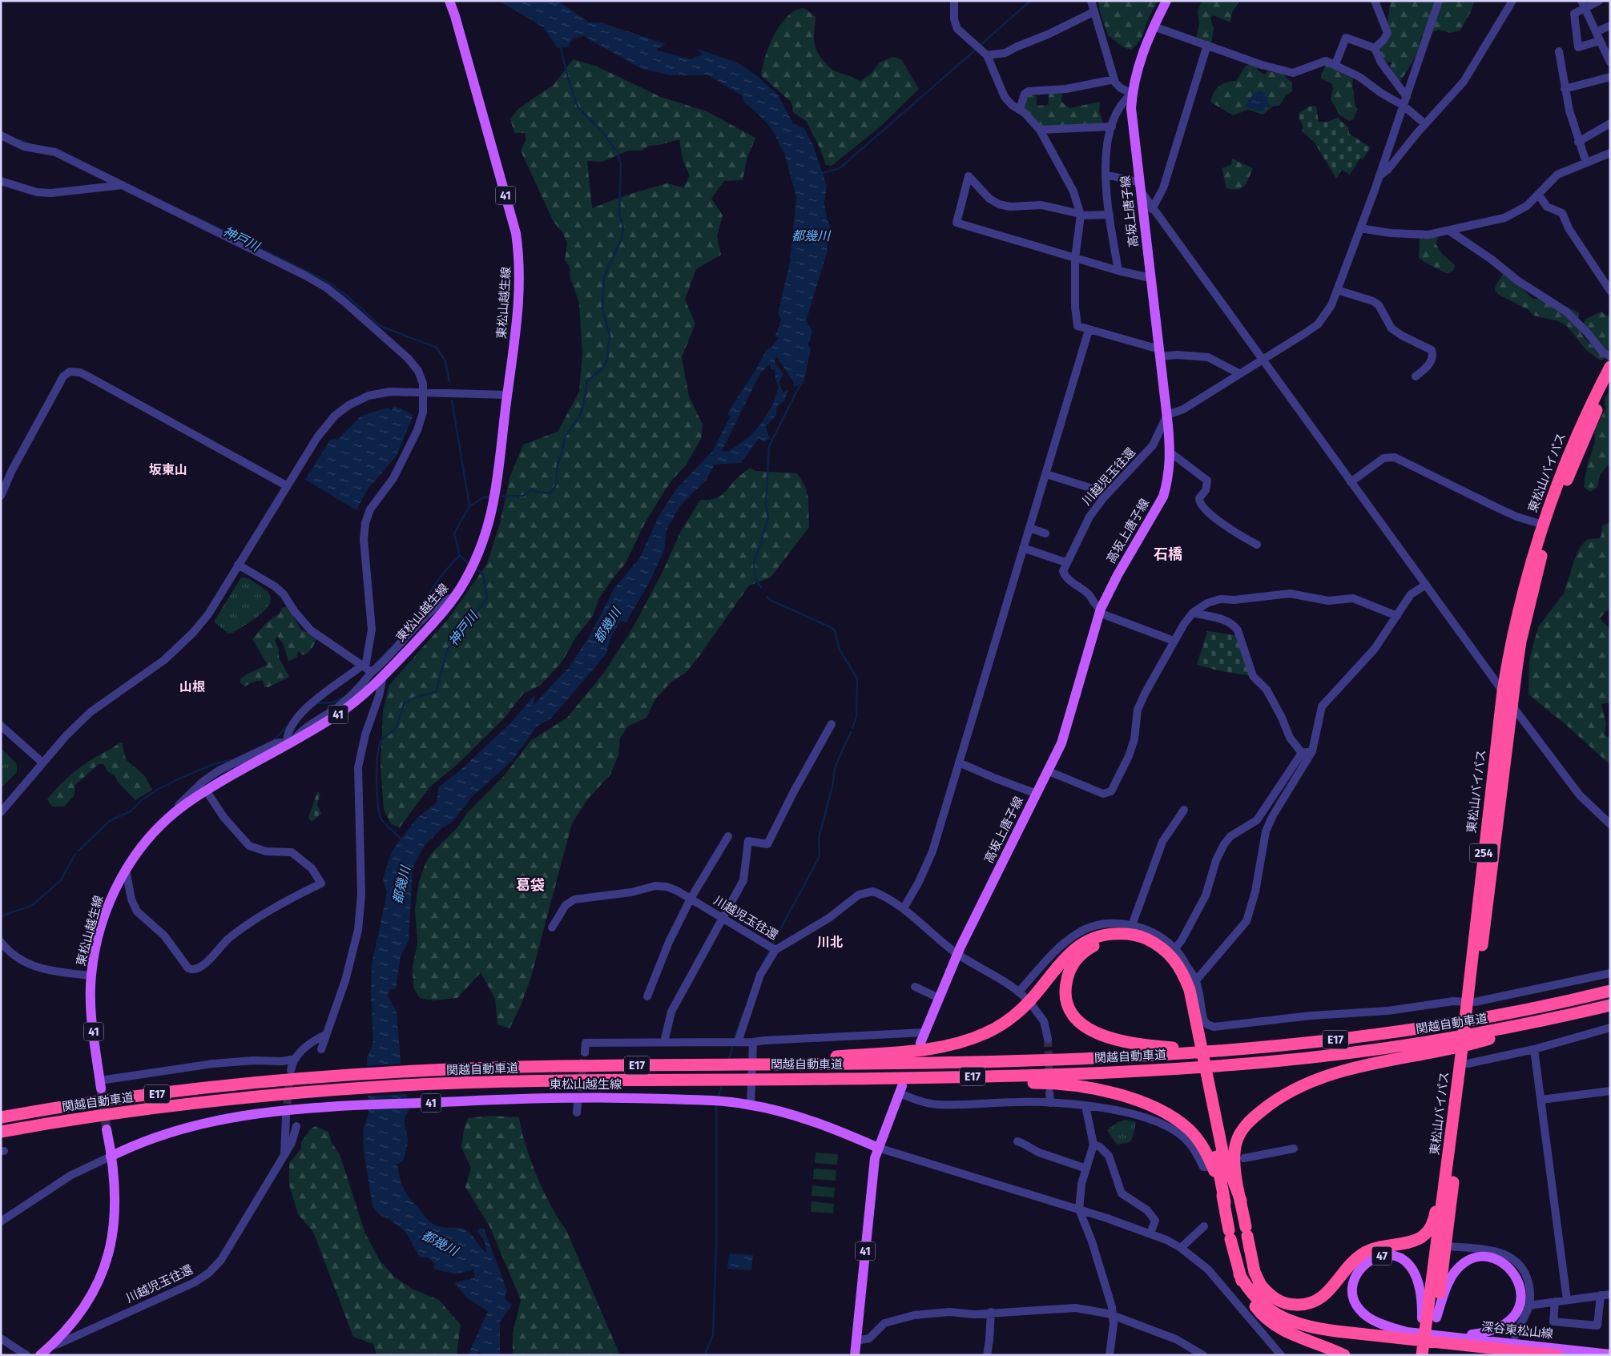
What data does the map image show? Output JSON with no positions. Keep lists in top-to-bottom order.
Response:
{
  "streets": {
    "highway": [
      "東松山バイパス",
      "254",
      "関越自動車道",
      "E17"
    ],
    "main road": [
      "41",
      "高坂上唐子線",
      "東松山越生線",
      "47",
      "深谷東松山線"
    ],
    "street": ["川越児玉往還"]
  },
  "crossings": [
    ["41", "東松山越生線"],
    ["高坂上唐子線", "川越児玉往還"],
    ["東松山バイパス", "47"]
  ],
  "districts": [
    "坂東山",
    "石橋",
    "山根",
    "葛袋",
    "川北"
  ],
  "water": ["都幾川", "神戸川"]
}
